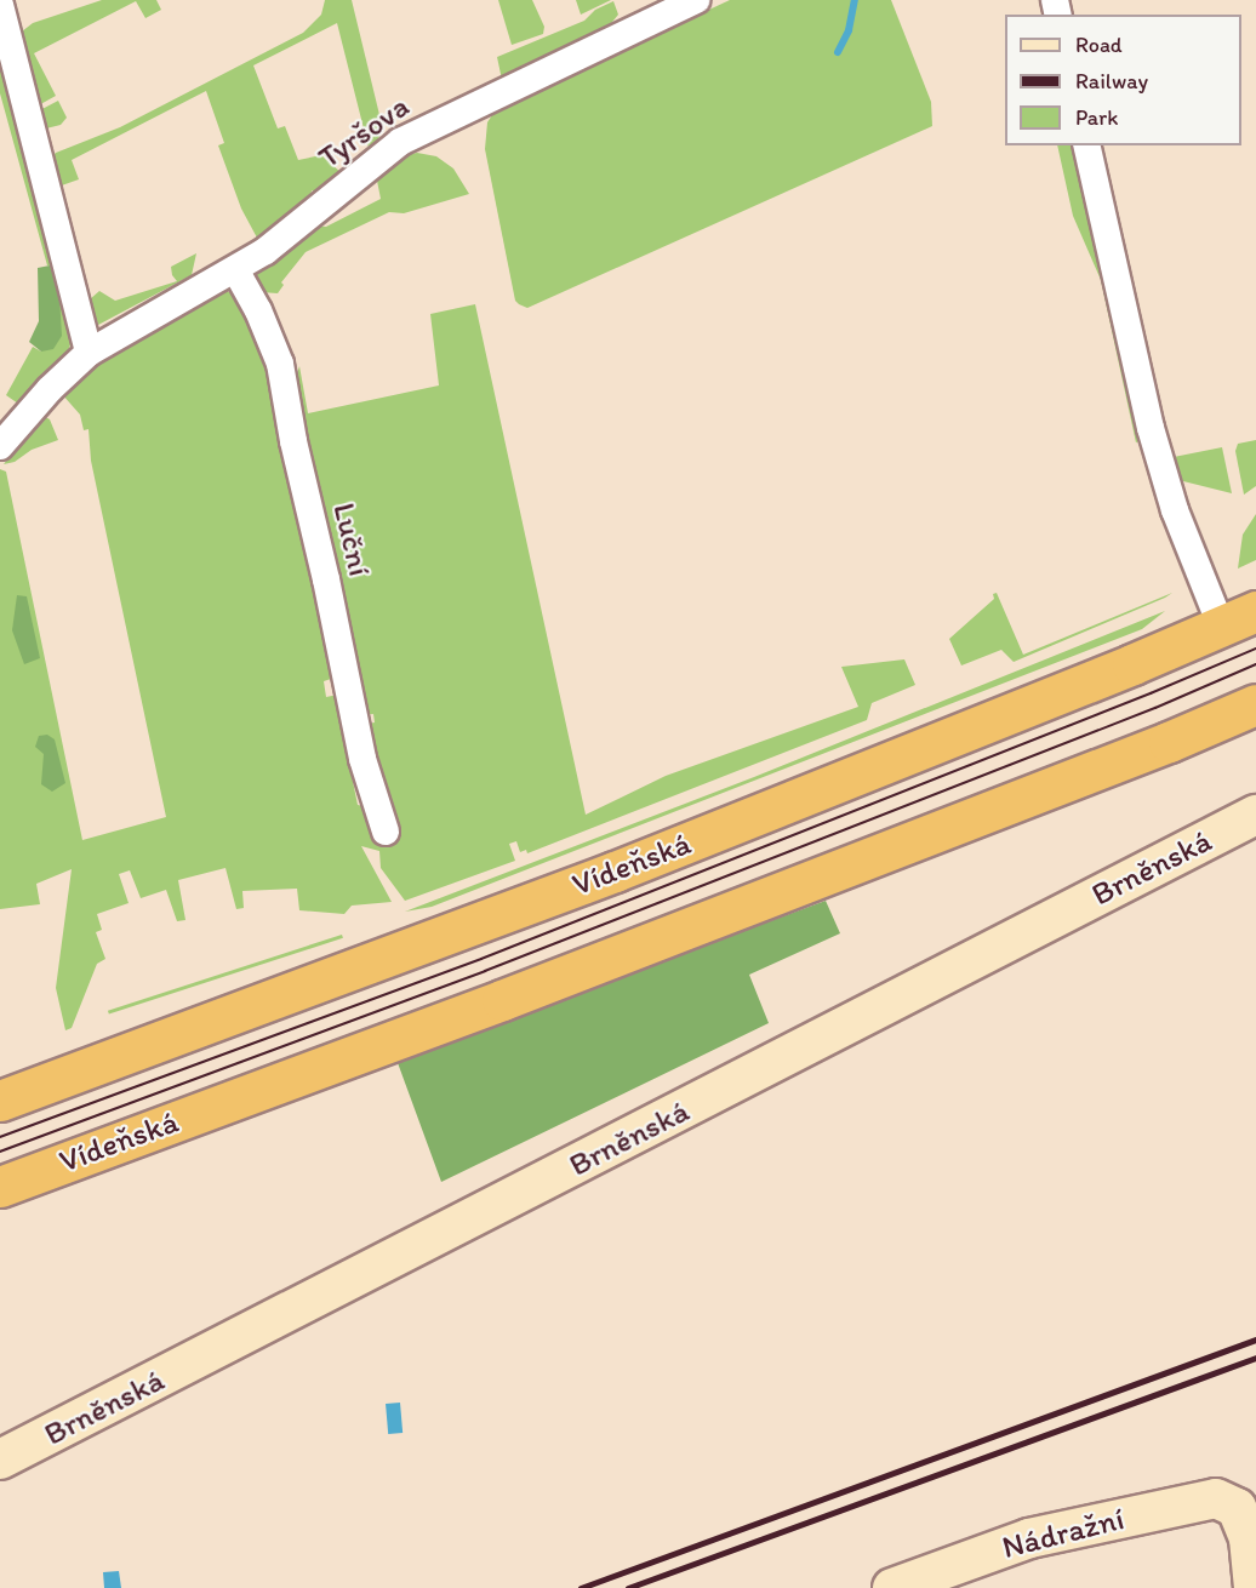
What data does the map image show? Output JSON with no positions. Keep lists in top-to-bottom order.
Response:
{
  "streets": {
    "highway": ["Vídeňská"],
    "street": [
      "Tyršova",
      "Luční",
      "Brněnská",
      "Nádražní"
    ]
  },
  "crossings": [
    ["Tyršova", "Luční"]
  ],
  "legend": ["Road", "Railway", "Park"]
}
